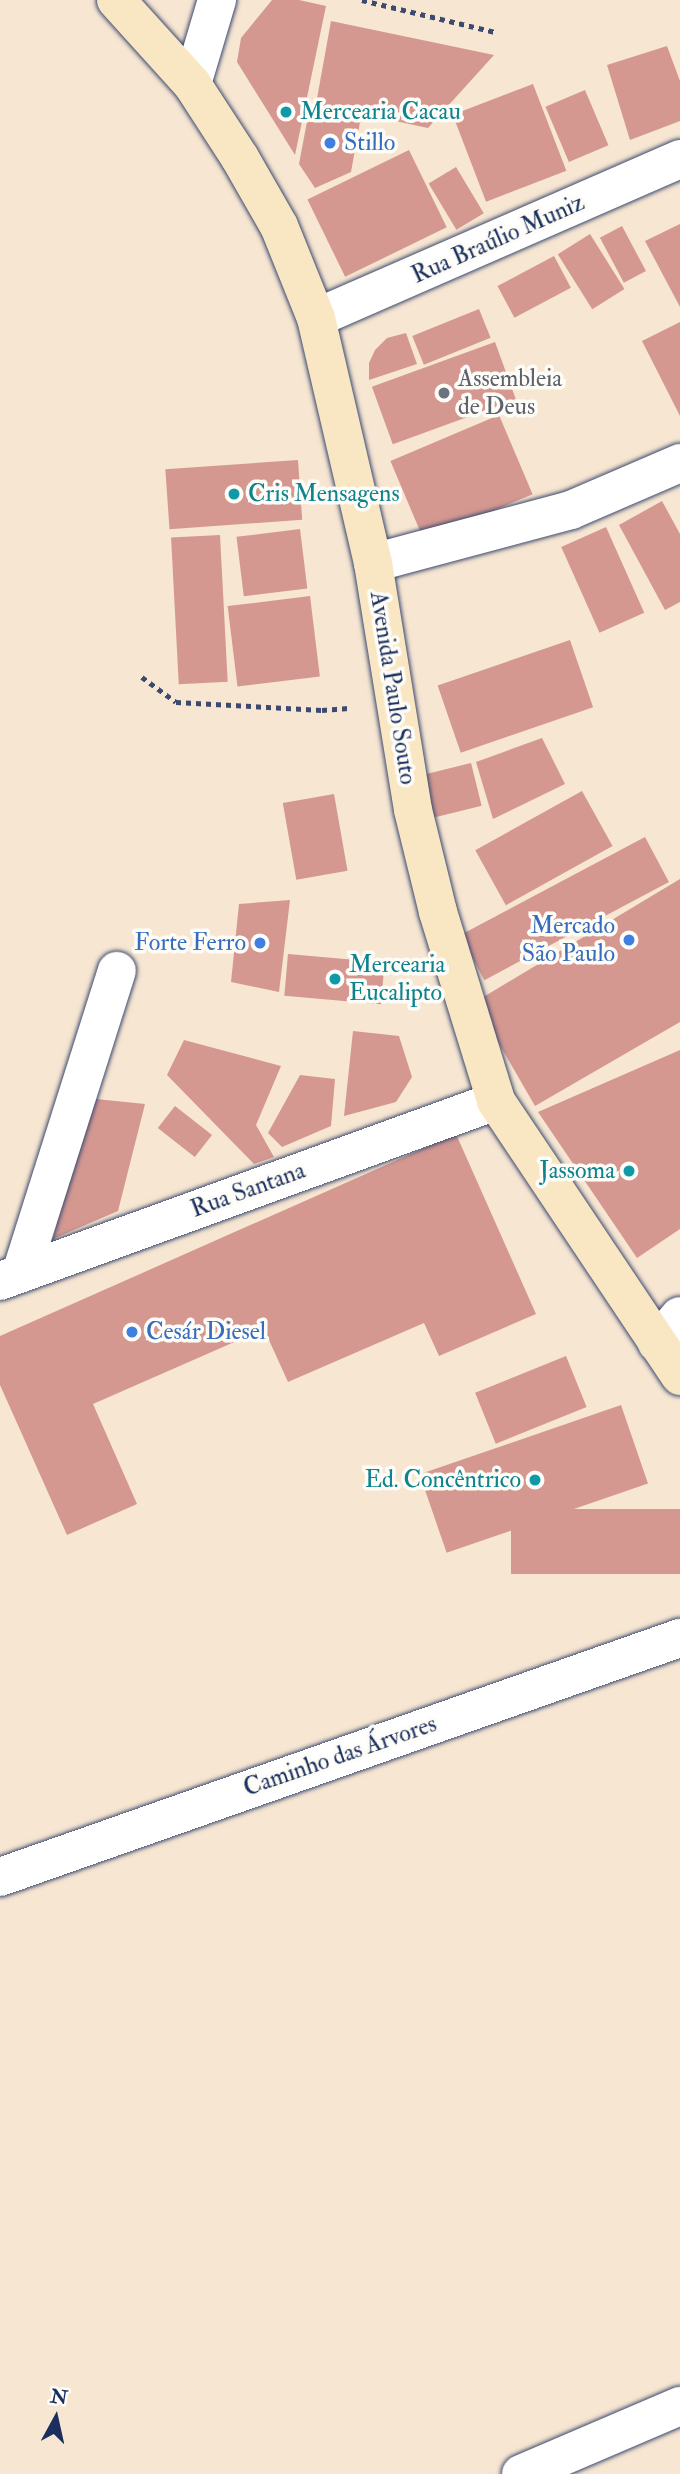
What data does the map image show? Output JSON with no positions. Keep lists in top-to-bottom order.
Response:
{
  "streets": {
    "main road": ["Avenida Paulo Souto"],
    "street": ["Rua Braúlio Muniz", "Rua Santana", "Caminho das Árvores"]
  },
  "crossings": [
    ["Rua Braúlio Muniz", "Avenida Paulo Souto"],
    ["Avenida Paulo Souto", "Rua Santana"]
  ],
  "places": [
    "Mercearia Cacau",
    "Stillo",
    "Assembleia de Deus",
    "Cris Mensagens",
    "Mercado São Paulo",
    "Forte Ferro",
    "Mercearia Eucalipto",
    "Jassoma",
    "Cesár Diesel",
    "Ed. Concêntrico"
  ],
  "north": "top"
}
